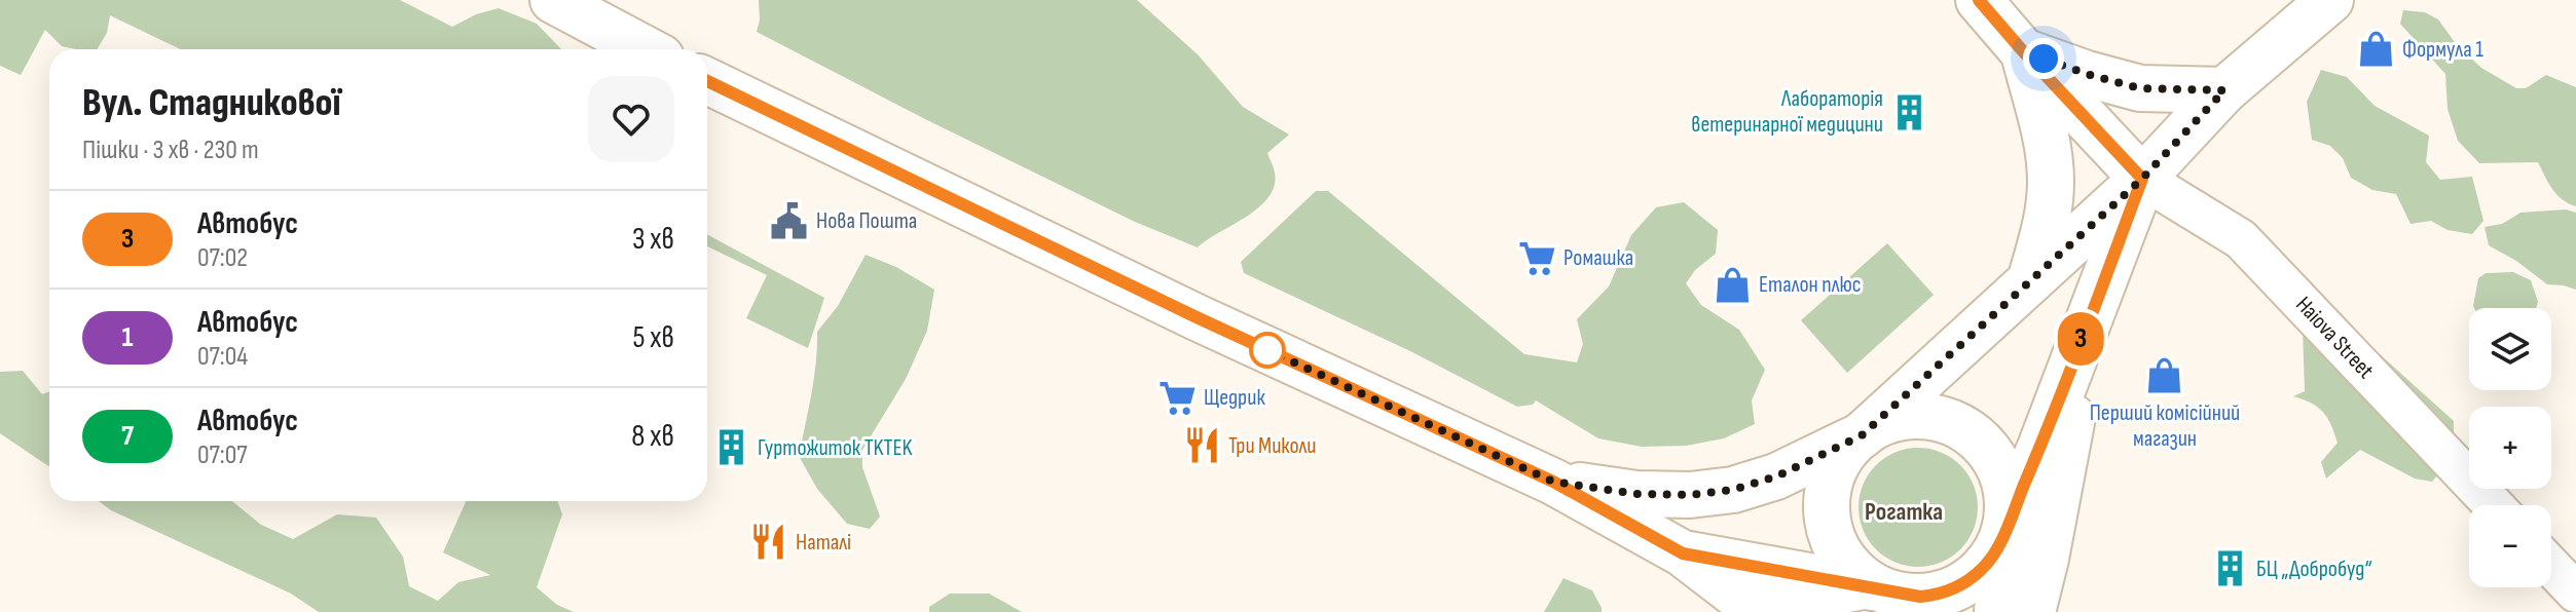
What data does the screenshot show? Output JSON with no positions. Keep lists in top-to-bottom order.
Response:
{
  "streets": {
    "street": ["Haiova Street"]
  },
  "districts": ["Рогатка"],
  "places": {
    "shop": ["Формула 1", "Еталон плюс", "Перший комісійний магазин"],
    "building": ["Лабораторія ветеринарної медицини", "Гуртожиток TKTEK", "БЦ „Добробуд“"],
    "public building": ["Нова Пошта"],
    "supermarket": ["Ромашка", "Щедрик"],
    "restaurant": ["Три Миколи", "Наталі"]
  },
  "lines": ["bus line 3"],
  "page": {
    "on_map": "3",
    "heading": ["Вул. Стадникової", "Пішки · 3 хв · 230 m"],
    "list": [
      {
        "mark": "3",
        "name": "Автобус",
        "note": "07:02",
        "value": "3 хв"
      },
      {
        "mark": "1",
        "name": "Автобус",
        "note": "07:04",
        "value": "5 хв"
      },
      {
        "mark": "7",
        "name": "Автобус",
        "note": "07:07",
        "value": "8 хв"
      }
    ],
    "map_buttons": ["+", "−"]
  }
}
